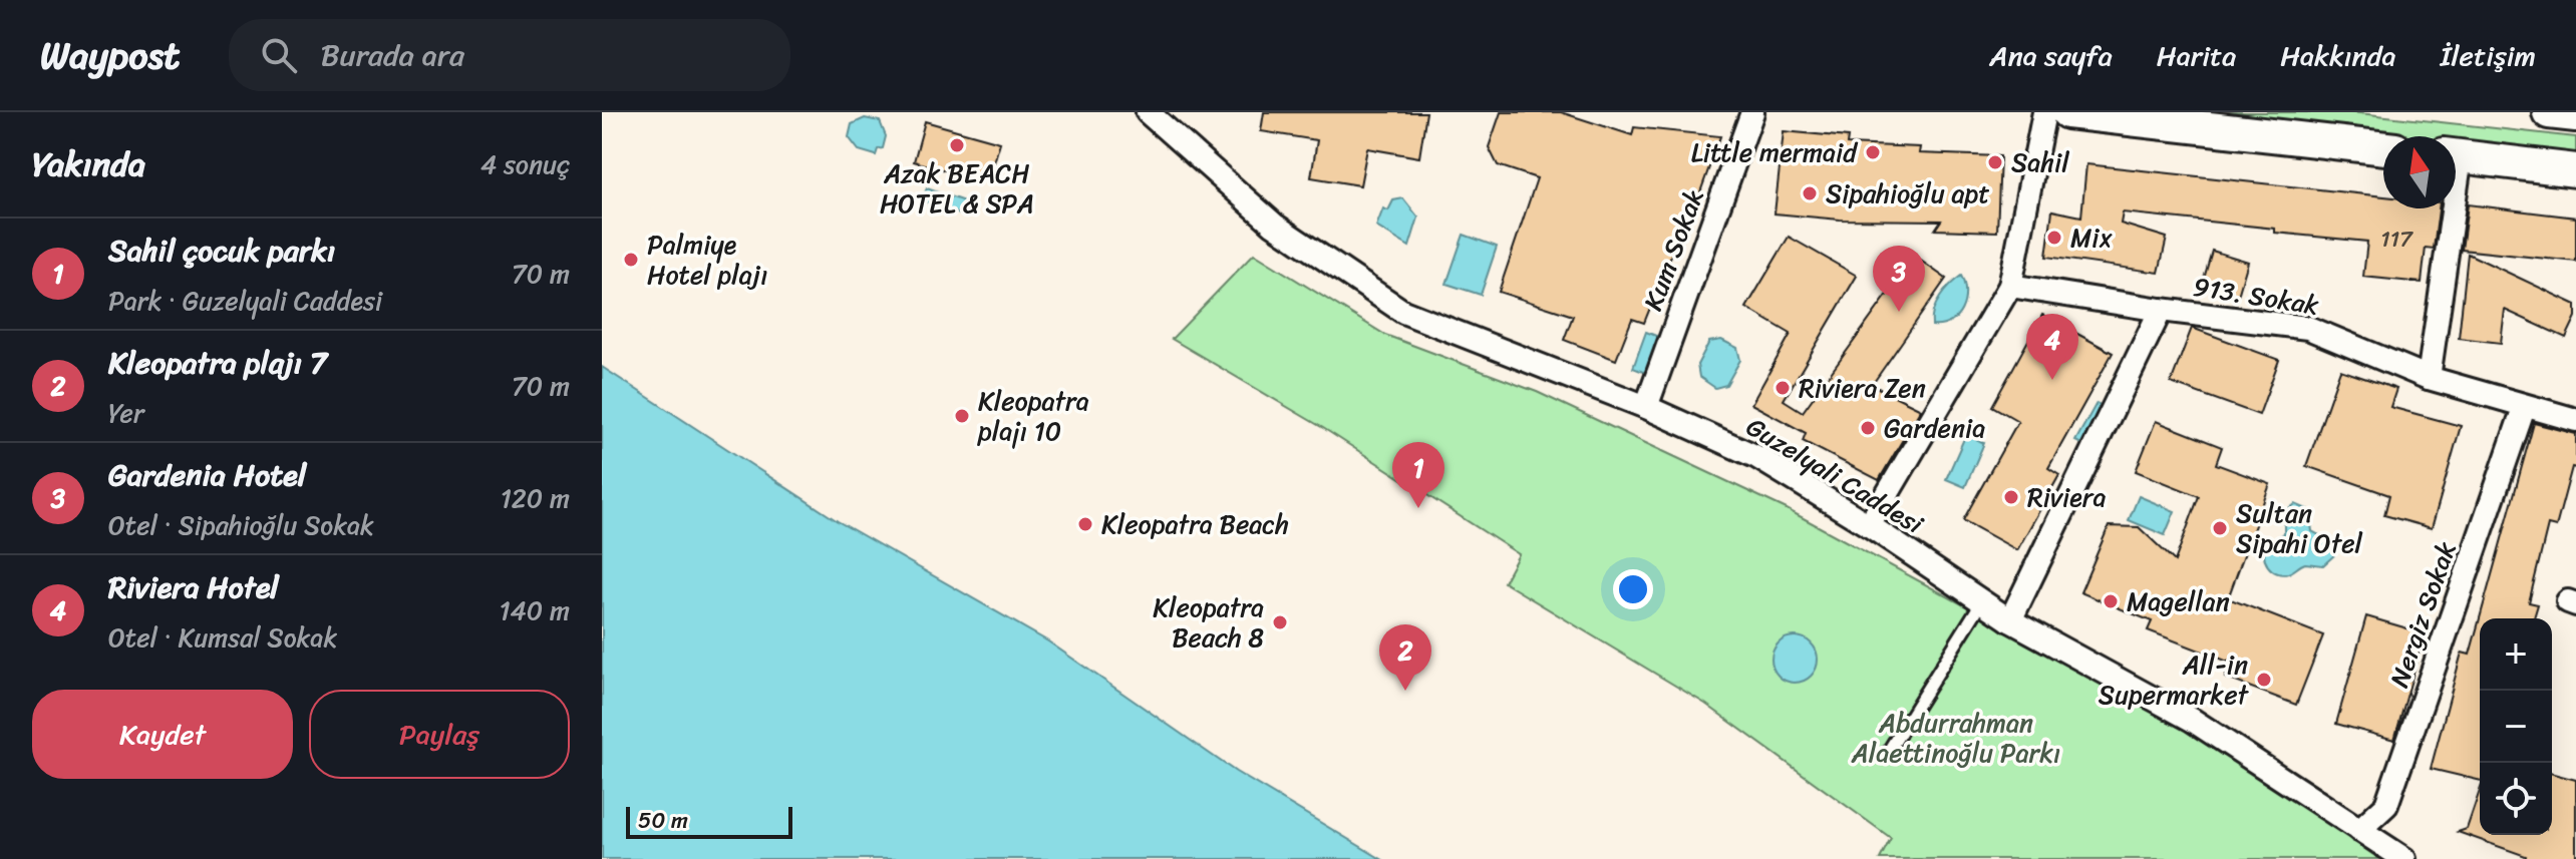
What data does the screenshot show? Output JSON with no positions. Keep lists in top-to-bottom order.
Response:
{
  "streets": {
    "street": [
      "Kum Sokak",
      "913. Sokak",
      "Guzelyali Caddesi",
      "Nergiz Sokak"
    ]
  },
  "crossings": [
    ["Kum Sokak", "Guzelyali Caddesi"],
    ["913. Sokak", "Nergiz Sokak"],
    ["Guzelyali Caddesi", "Nergiz Sokak"]
  ],
  "parks": ["Abdurrahman Alaettinoğlu Parkı"],
  "places": [
    "Azak BEACH HOTEL & SPA",
    "Little mermaid",
    "Sahil",
    "Sipahioğlu apt",
    "Mix",
    "Palmiye Hotel plajı",
    "Riviera Zen",
    "Kleopatra plajı 10",
    "Gardenia",
    "Riviera",
    "Kleopatra Beach",
    "Sultan Sipahi Otel",
    "Magellan",
    "Kleopatra Beach 8",
    "All-in Supermarket"
  ],
  "house_numbers": ["117"],
  "scale_bar": "50 m",
  "north": "top",
  "page": {
    "header": "Waypost",
    "search": "Burada ara",
    "nav": [
      "Ana sayfa",
      "Harita",
      "Hakkında",
      "İletişim"
    ],
    "heading": ["Yakında", "4 sonuç"],
    "list": [
      {
        "mark": "1",
        "name": "Sahil çocuk parkı",
        "note": "Park · Guzelyali Caddesi",
        "value": "70 m"
      },
      {
        "mark": "2",
        "name": "Kleopatra plajı 7",
        "note": "Yer",
        "value": "70 m"
      },
      {
        "mark": "3",
        "name": "Gardenia Hotel",
        "note": "Otel · Sipahioğlu Sokak",
        "value": "120 m"
      },
      {
        "mark": "4",
        "name": "Riviera Hotel",
        "note": "Otel · Kumsal Sokak",
        "value": "140 m"
      }
    ],
    "pins": [
      "3",
      "4",
      "1",
      "2"
    ],
    "map_buttons": ["+", "−"],
    "buttons": ["Kaydet", "Paylaş"],
    "scale": "50 m"
  }
}
